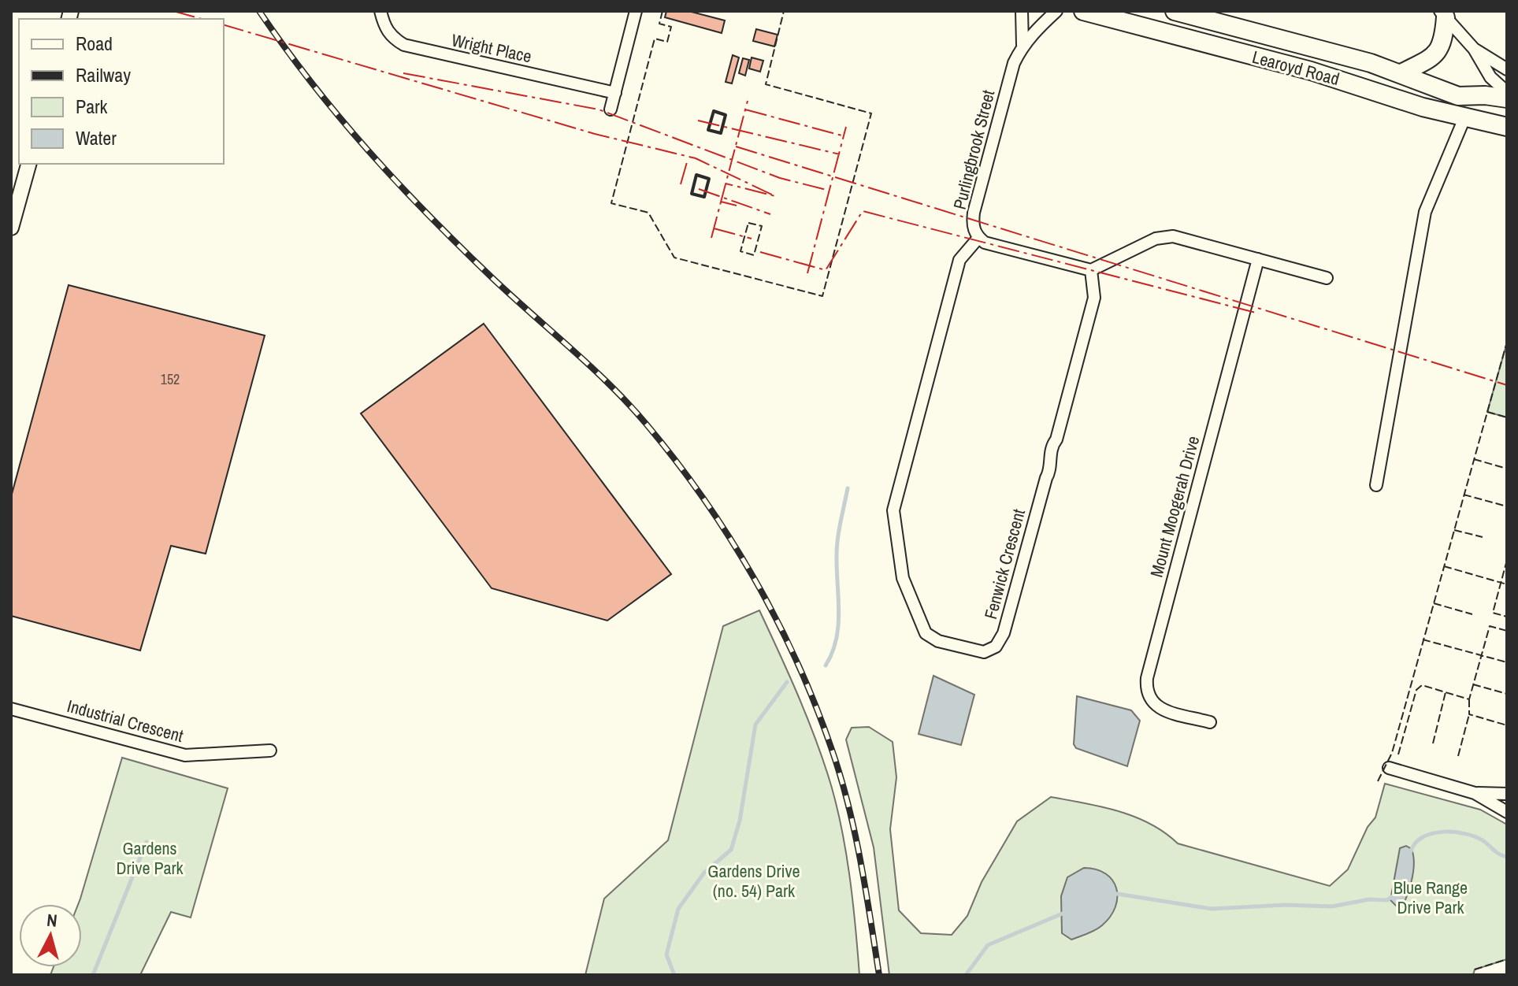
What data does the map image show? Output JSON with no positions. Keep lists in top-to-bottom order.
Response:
{
  "streets": {
    "main road": ["Learoyd Road"],
    "street": [
      "Wright Place",
      "Purlingbrook Street",
      "Mount Moogerah Drive",
      "Fenwick Crescent",
      "Industrial Crescent"
    ]
  },
  "crossings": [
    ["Purlingbrook Street", "Fenwick Crescent"]
  ],
  "parks": ["Gardens Drive Park", "Gardens Drive (no. 54) Park", "Blue Range Drive Park"],
  "house_numbers": ["152"],
  "legend": [
    "Road",
    "Railway",
    "Park",
    "Water"
  ],
  "north": "top"
}
